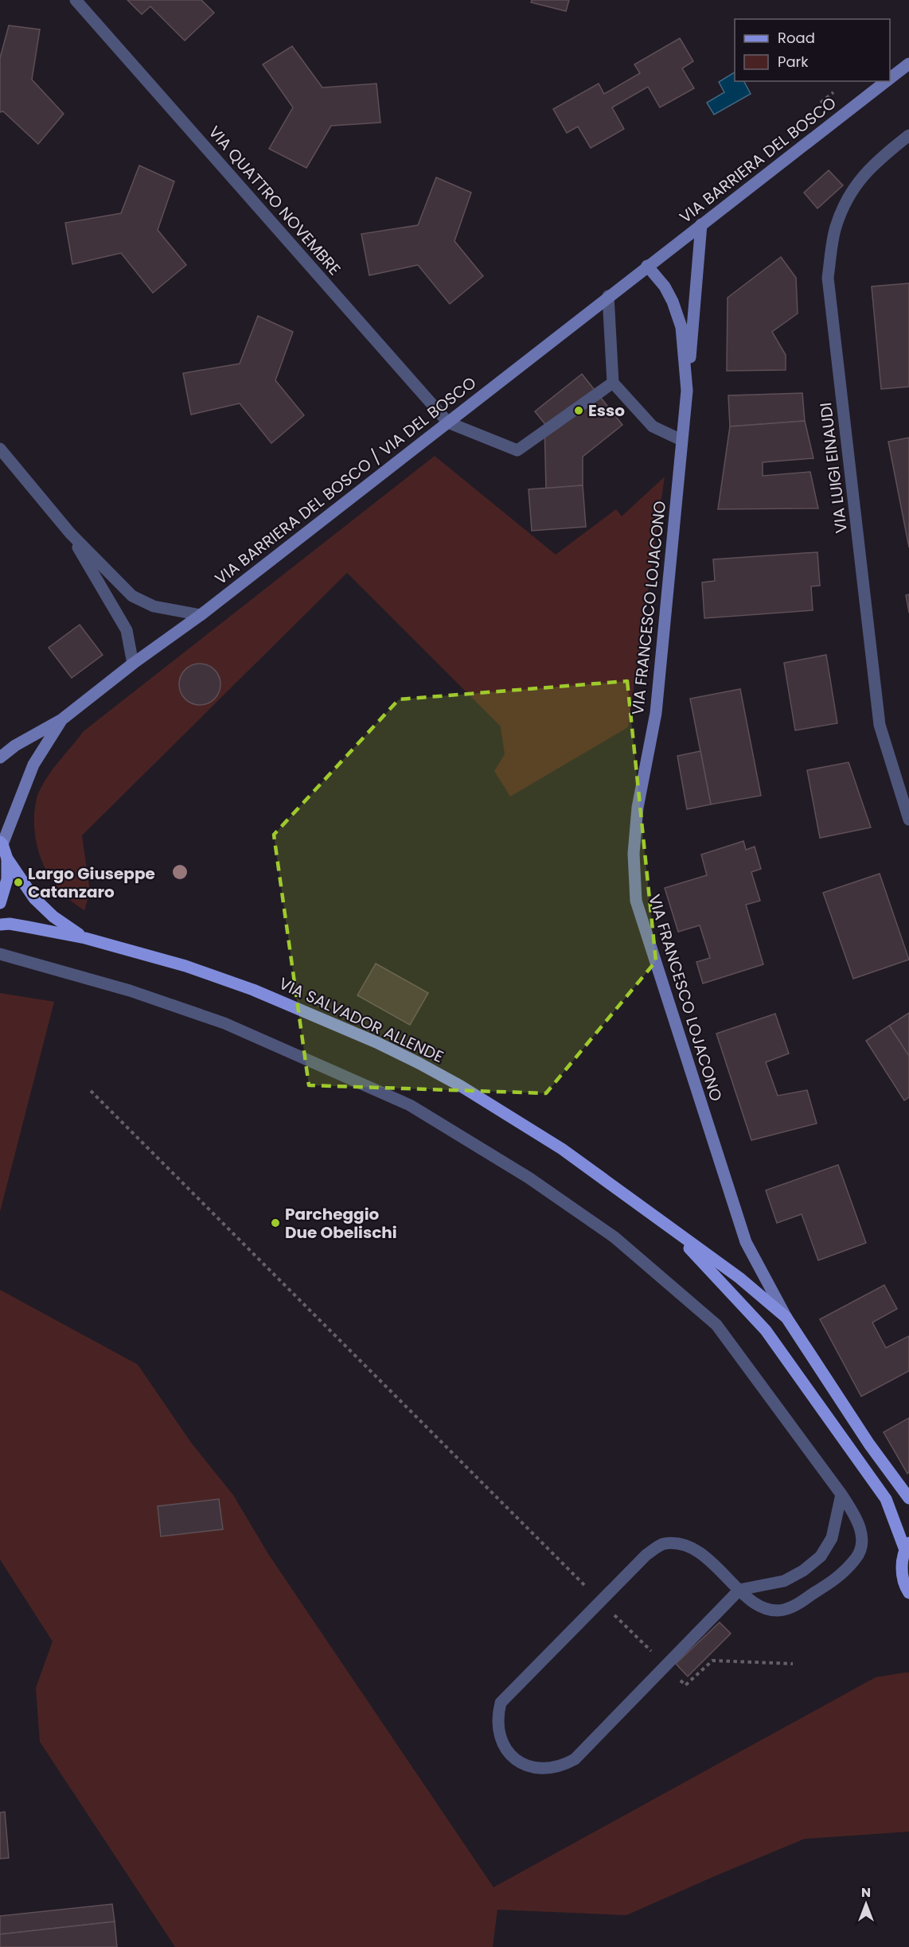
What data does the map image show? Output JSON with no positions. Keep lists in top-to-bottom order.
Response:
{
  "streets": {
    "main road": [
      "VIA BARRIERA DEL BOSCO",
      "VIA BARRIERA DEL BOSCO / VIA DEL BOSCO",
      "VIA FRANCESCO LOJACONO",
      "VIA SALVADOR ALLENDE"
    ],
    "street": ["VIA QUATTRO NOVEMBRE", "VIA LUIGI EINAUDI"]
  },
  "crossings": [
    ["VIA BARRIERA DEL BOSCO", "VIA BARRIERA DEL BOSCO / VIA DEL BOSCO"],
    ["VIA BARRIERA DEL BOSCO", "VIA FRANCESCO LOJACONO"],
    ["VIA QUATTRO NOVEMBRE", "VIA BARRIERA DEL BOSCO / VIA DEL BOSCO"],
    ["VIA BARRIERA DEL BOSCO / VIA DEL BOSCO", "VIA FRANCESCO LOJACONO"]
  ],
  "places": ["Esso", "Largo Giuseppe Catanzaro", "Parcheggio Due Obelischi"],
  "legend": ["Road", "Park"],
  "north": "top"
}
